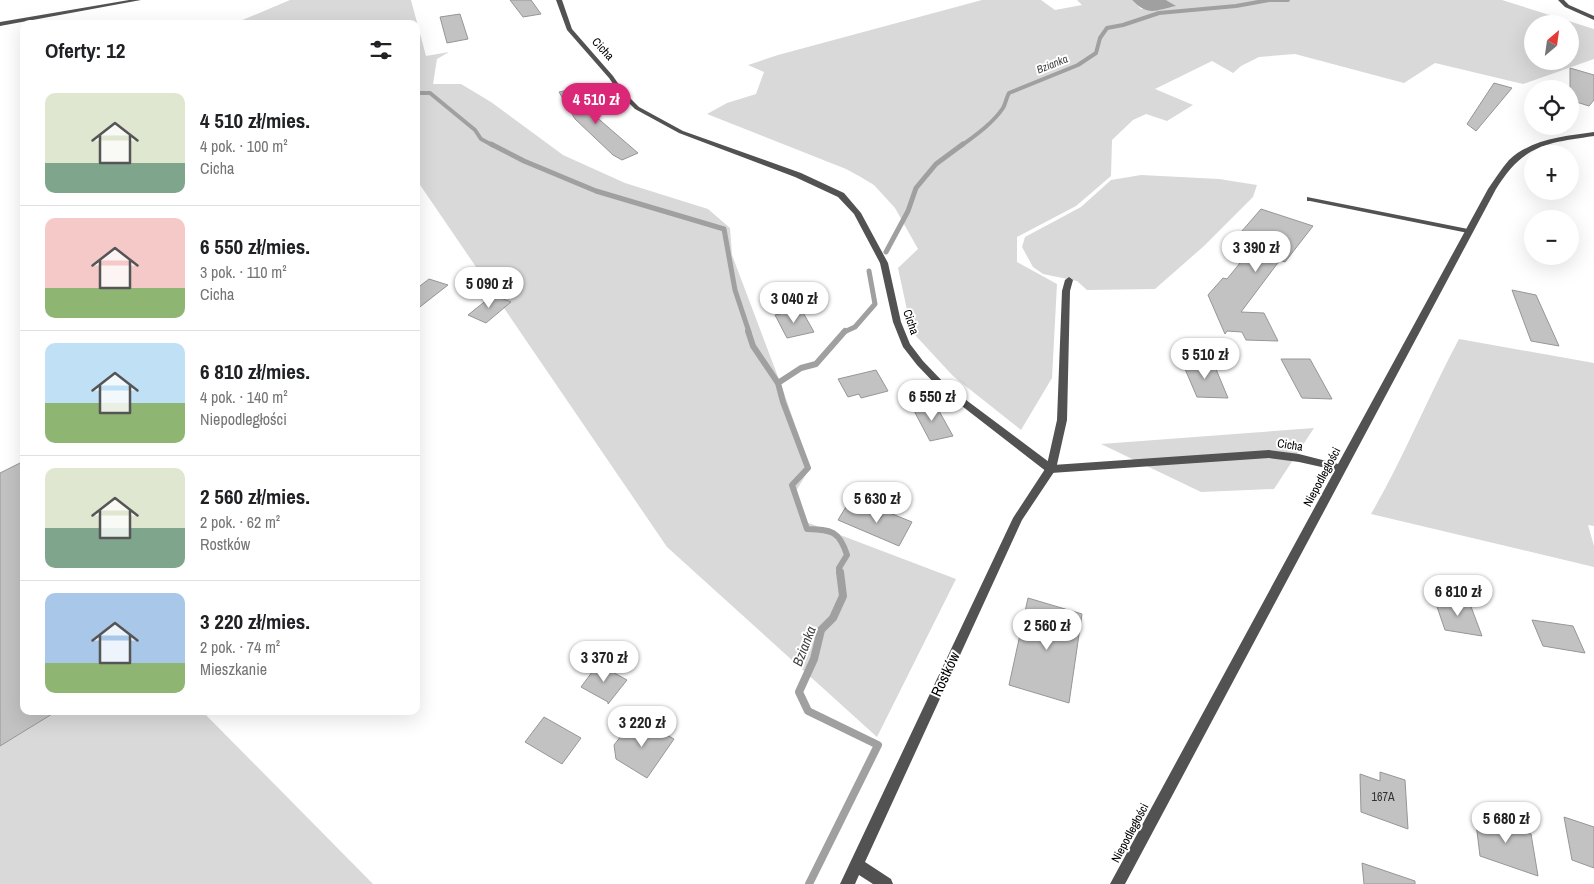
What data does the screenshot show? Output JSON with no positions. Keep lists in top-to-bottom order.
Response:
{
  "streets": {
    "street": ["Cicha", "Niepodległości", "Rostków"]
  },
  "crossings": [
    ["Cicha", "Niepodległości"],
    ["Cicha", "Rostków"]
  ],
  "water": ["Bzianka"],
  "house_numbers": ["167A"],
  "north": "top right",
  "page": {
    "map_buttons": ["+", "−"],
    "heading": "Oferty: 12",
    "list": [
      {
        "name": "4 510 zł/mies.",
        "note": "4 pok. · 100 m² · Cicha"
      },
      {
        "name": "6 550 zł/mies.",
        "note": "3 pok. · 110 m² · Cicha"
      },
      {
        "name": "6 810 zł/mies.",
        "note": "4 pok. · 140 m² · Niepodległości"
      },
      {
        "name": "2 560 zł/mies.",
        "note": "2 pok. · 62 m² · Rostków"
      },
      {
        "name": "3 220 zł/mies.",
        "note": "2 pok. · 74 m² · Mieszkanie"
      }
    ],
    "price": [
      "4 510 zł",
      "3 390 zł",
      "5 090 zł",
      "3 040 zł",
      "5 510 zł",
      "6 550 zł",
      "5 630 zł",
      "6 810 zł",
      "2 560 zł",
      "3 370 zł",
      "3 220 zł",
      "5 680 zł"
    ]
  }
}
